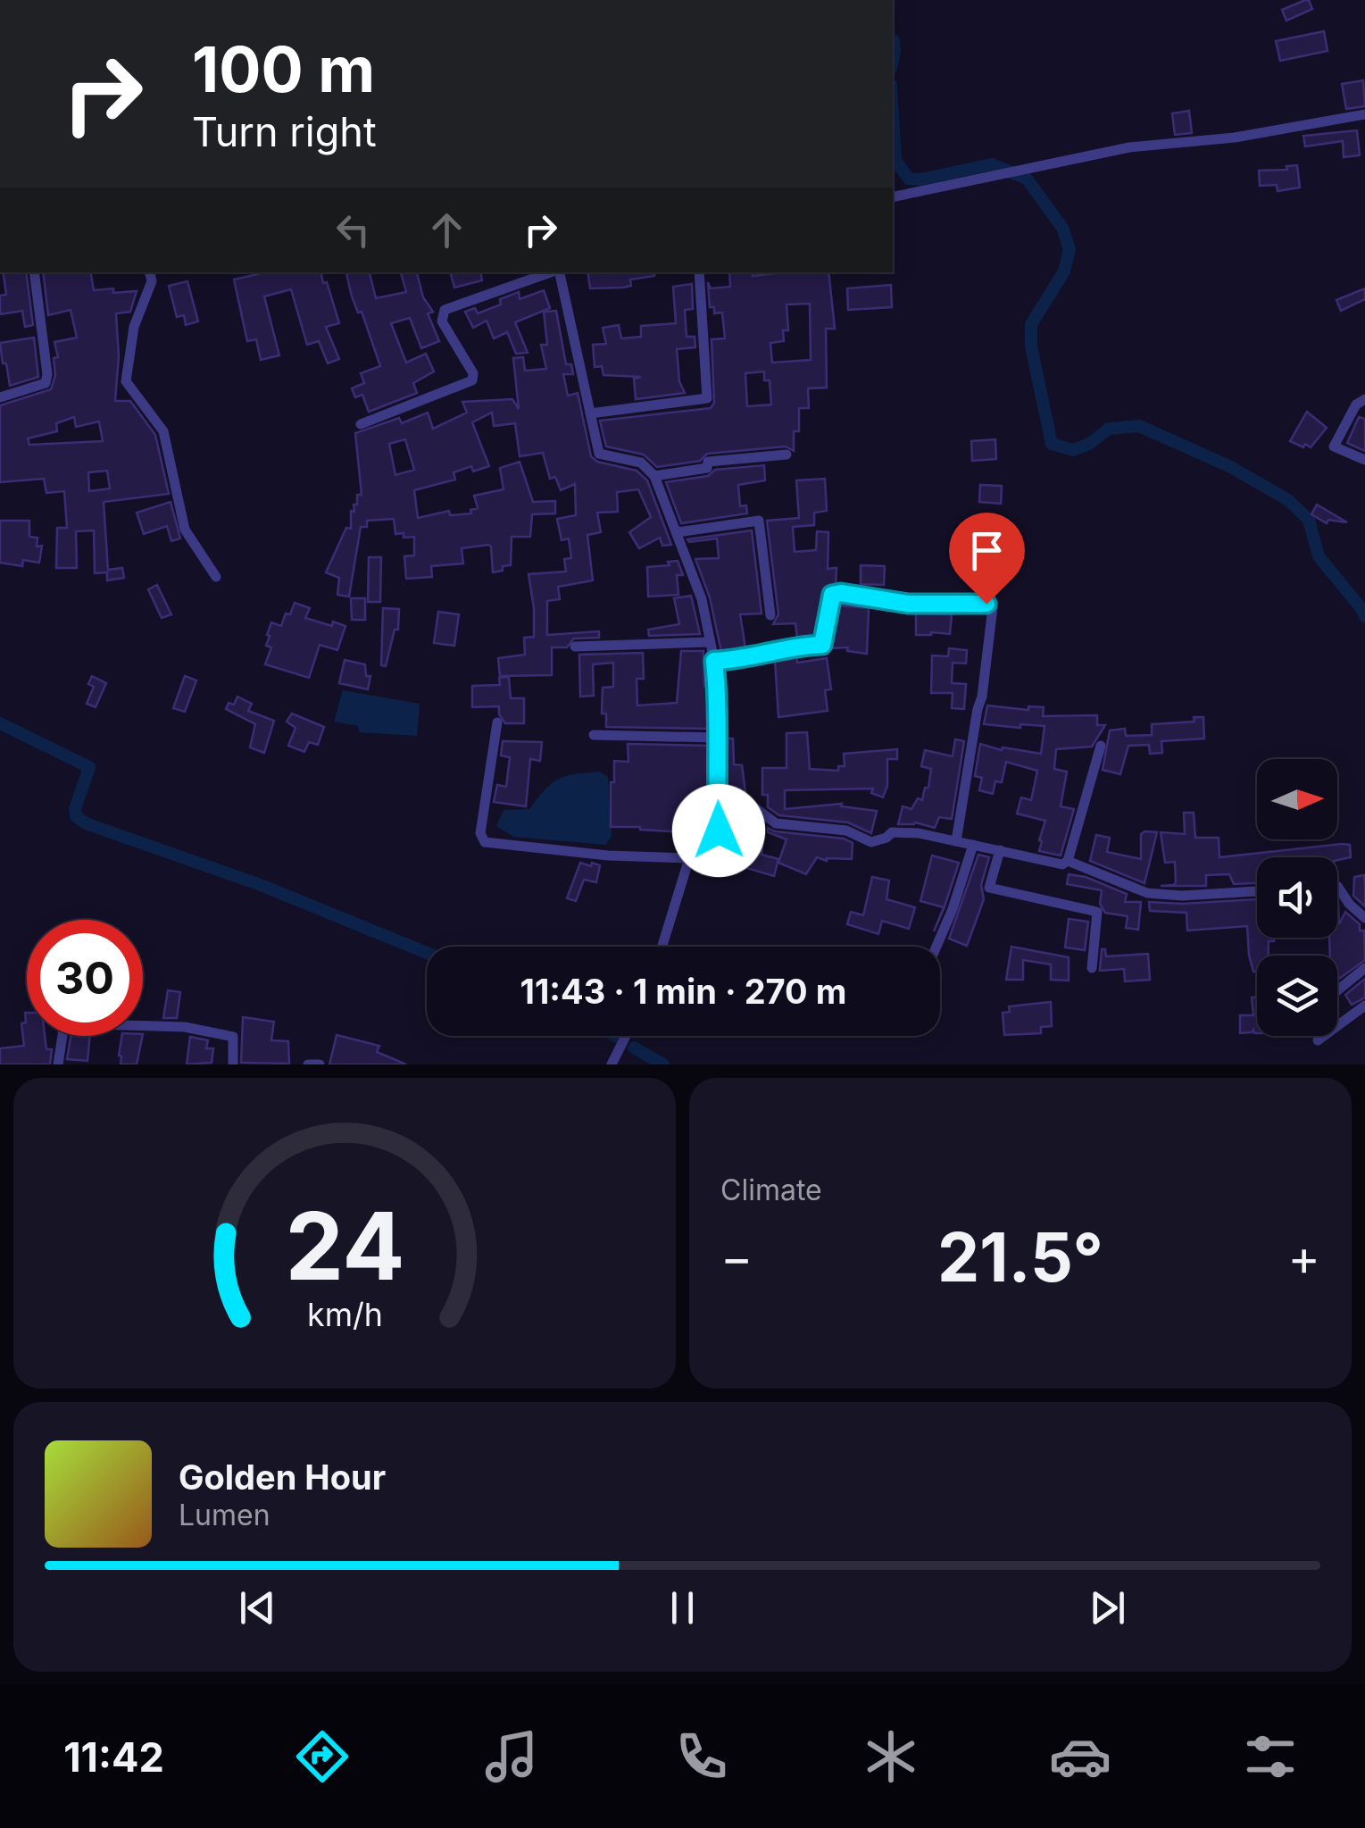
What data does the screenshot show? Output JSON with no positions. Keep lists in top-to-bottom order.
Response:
{
  "north": "right",
  "page": {
    "turn": ["100 m", "Turn right"],
    "limit": "30",
    "trip": "11:43 · 1 min · 270 m",
    "tile": "Climate",
    "heat": ["−", "21.5°", "+"],
    "song": ["Golden Hour", "Lumen"],
    "tabs": "11:42",
    "gauge": ["24", "km/h"]
  }
}
